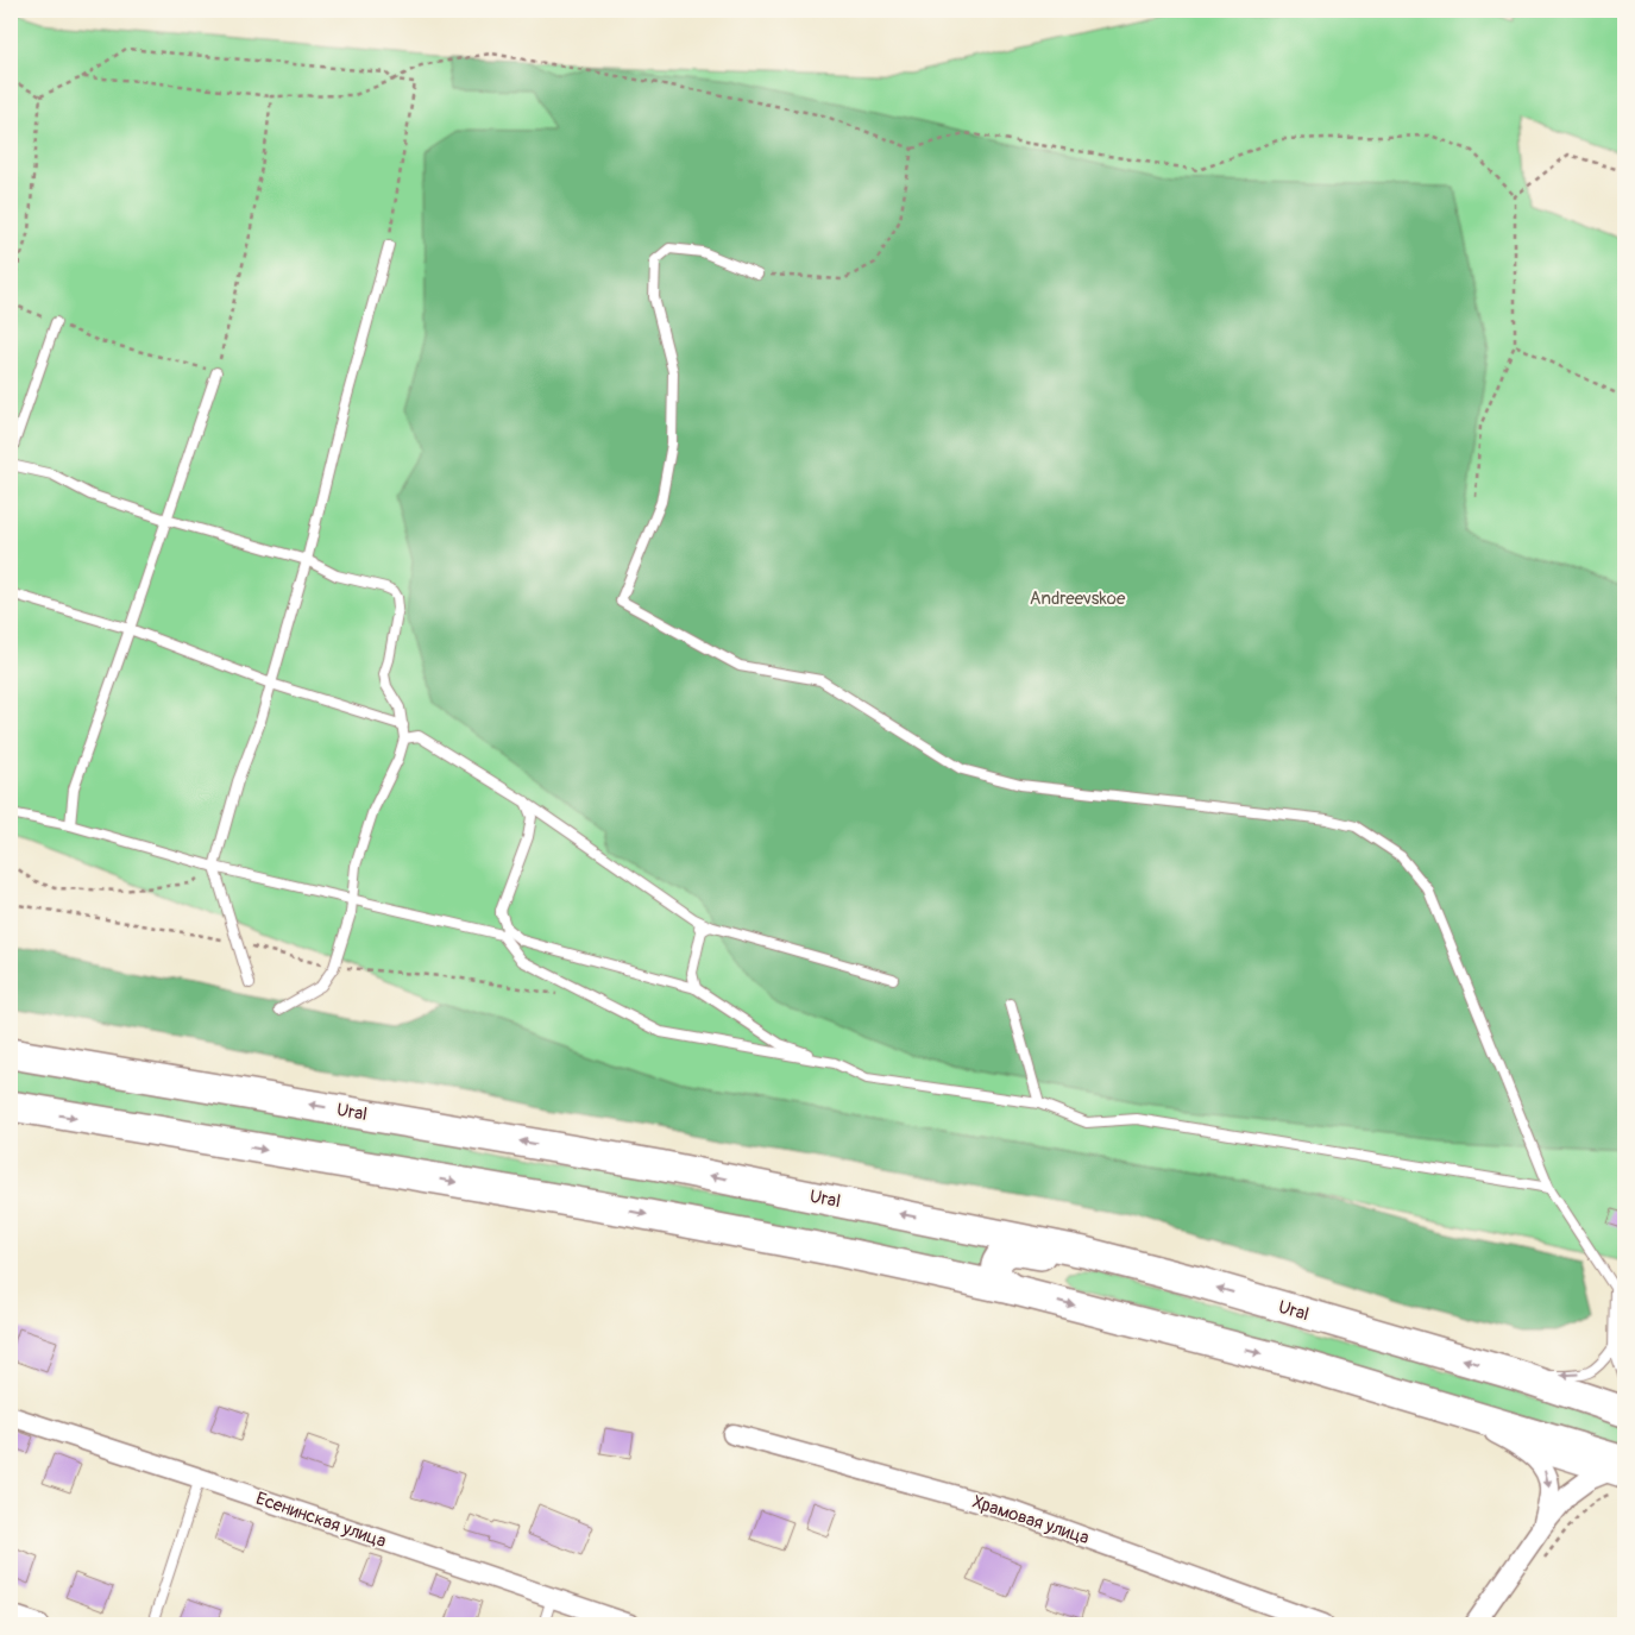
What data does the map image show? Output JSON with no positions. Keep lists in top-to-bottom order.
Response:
{
  "streets": {
    "main road": ["Ural"],
    "street": ["Есенинская улица", "Храмовая улица"]
  },
  "parks": ["Andreevskoe"]
}
